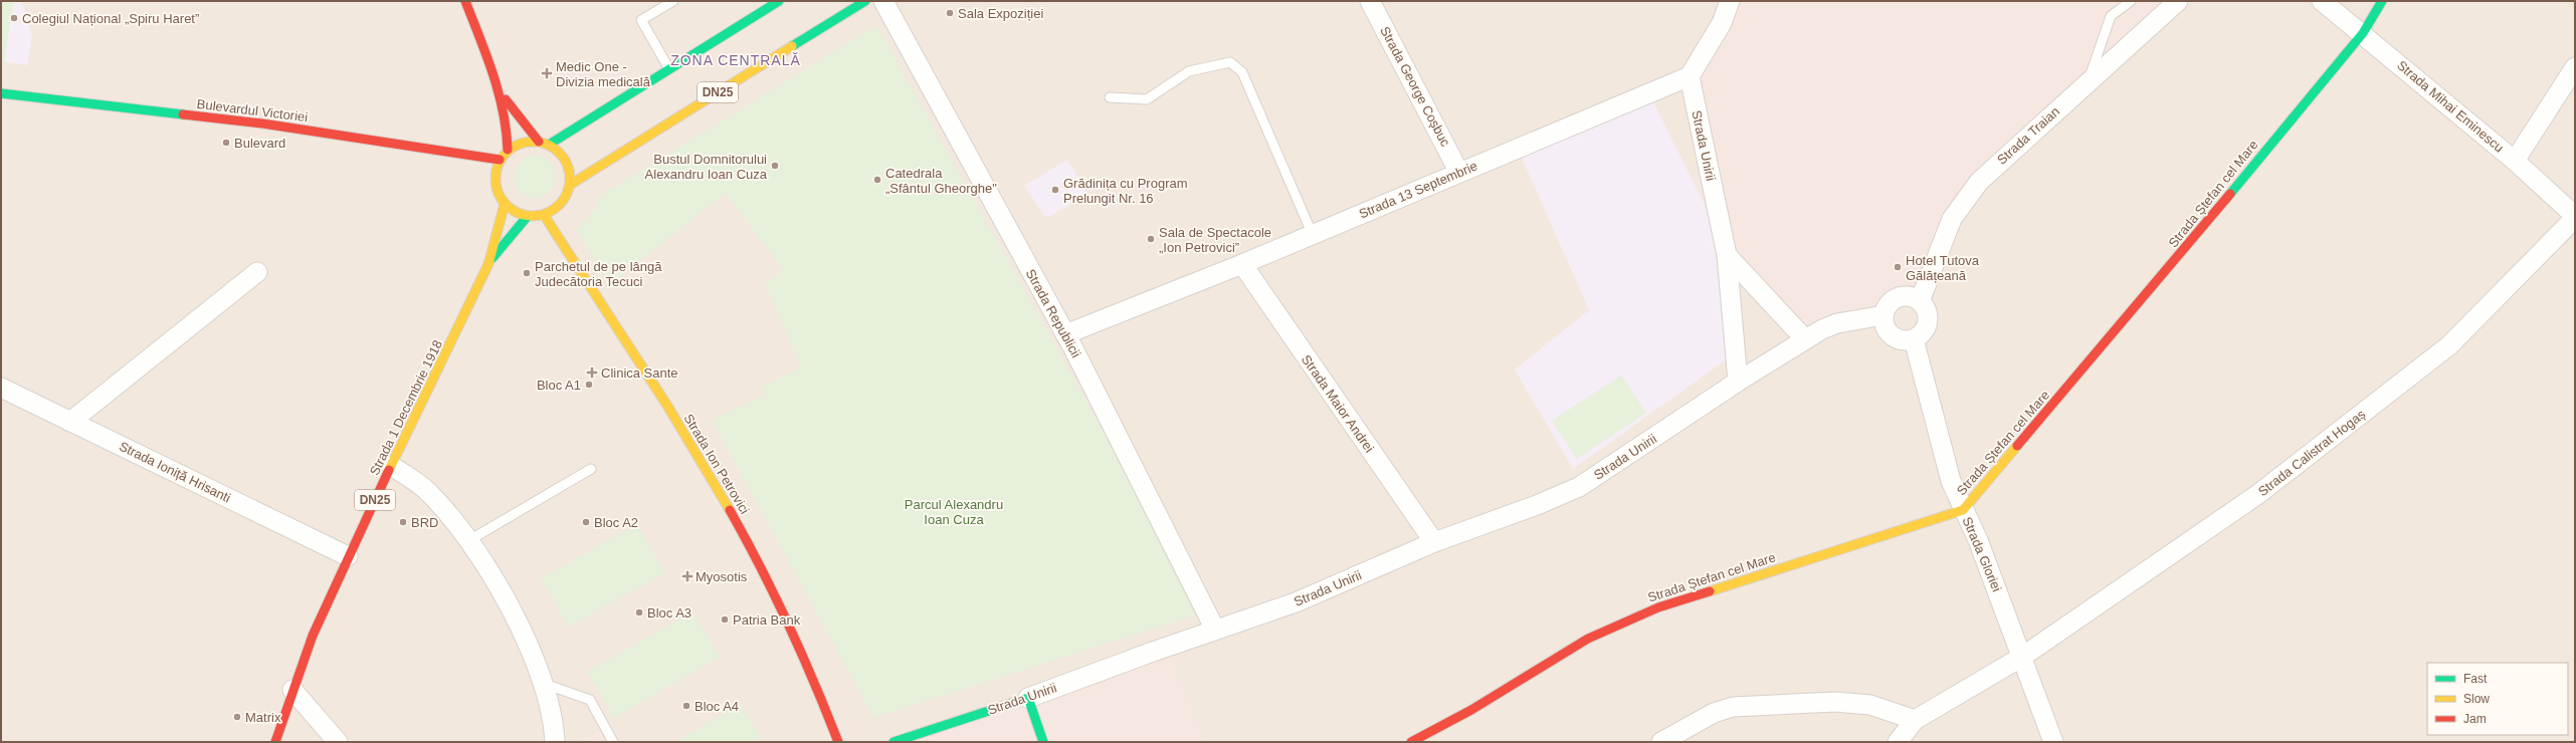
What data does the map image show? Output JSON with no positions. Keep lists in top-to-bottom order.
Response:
{
  "streets": {
    "main road": [
      "DN25",
      "Bulevardul Victoriei",
      "Strada Unirii",
      "Strada Ștefan cel Mare",
      "Strada 1 Decembrie 1918",
      "Strada Ion Petrovici"
    ],
    "street": [
      "Strada George Coșbuc",
      "Strada Mihai Eminescu",
      "Strada Traian",
      "Strada 13 Septembrie",
      "Strada Republicii",
      "Strada Maior Andrei",
      "Strada Calistrat Hogaș",
      "Strada Ioniță Hrisanti",
      "Strada Gloriei"
    ]
  },
  "crossings": [
    ["Strada George Coșbuc", "Strada 13 Septembrie"],
    ["DN25", "Bulevardul Victoriei"],
    ["DN25", "Strada 1 Decembrie 1918"],
    ["DN25", "Strada Ion Petrovici"],
    ["Strada Mihai Eminescu", "Strada Ștefan cel Mare"],
    ["Strada Mihai Eminescu", "Strada Calistrat Hogaș"],
    ["Bulevardul Victoriei", "Strada 1 Decembrie 1918"],
    ["Bulevardul Victoriei", "Strada Ion Petrovici"],
    ["Strada Traian", "Strada Unirii"],
    ["Strada Traian", "Strada Gloriei"],
    ["Strada Unirii", "Strada 13 Septembrie"],
    ["Strada Unirii", "Strada Republicii"],
    ["Strada Unirii", "Strada Maior Andrei"],
    ["Strada Unirii", "Strada Gloriei"],
    ["Strada 13 Septembrie", "Strada Republicii"],
    ["Strada 13 Septembrie", "Strada Maior Andrei"],
    ["Strada Ștefan cel Mare", "Strada Gloriei"],
    ["Strada 1 Decembrie 1918", "Strada Ion Petrovici"],
    ["Strada 1 Decembrie 1918", "Strada Ioniță Hrisanti"],
    ["Strada Calistrat Hogaș", "Strada Gloriei"]
  ],
  "districts": ["ZONA CENTRALĂ"],
  "parks": ["Parcul Alexandru Ioan Cuza"],
  "places": {
    "other": [
      "Sala Expoziției",
      "Colegiul Național „Spiru Haret”",
      "Bulevard",
      "Bustul Domnitorului Alexandru Ioan Cuza",
      "Catedrala „Sfântul Gheorghe\"",
      "Grădinița cu Program Prelungit Nr. 16",
      "Sala de Spectacole „Ion Petrovici”",
      "Hotel Tutova Gălățeană",
      "Parchetul de pe lângă Judecătoria Tecuci",
      "Bloc A1",
      "BRD",
      "Bloc A2",
      "Bloc A3",
      "Patria Bank",
      "Bloc A4",
      "Matrix"
    ],
    "health": ["Medic One - Divizia medicală", "Clinica Sante", "Myosotis"]
  },
  "legend": ["Fast", "Slow", "Jam"]
}
